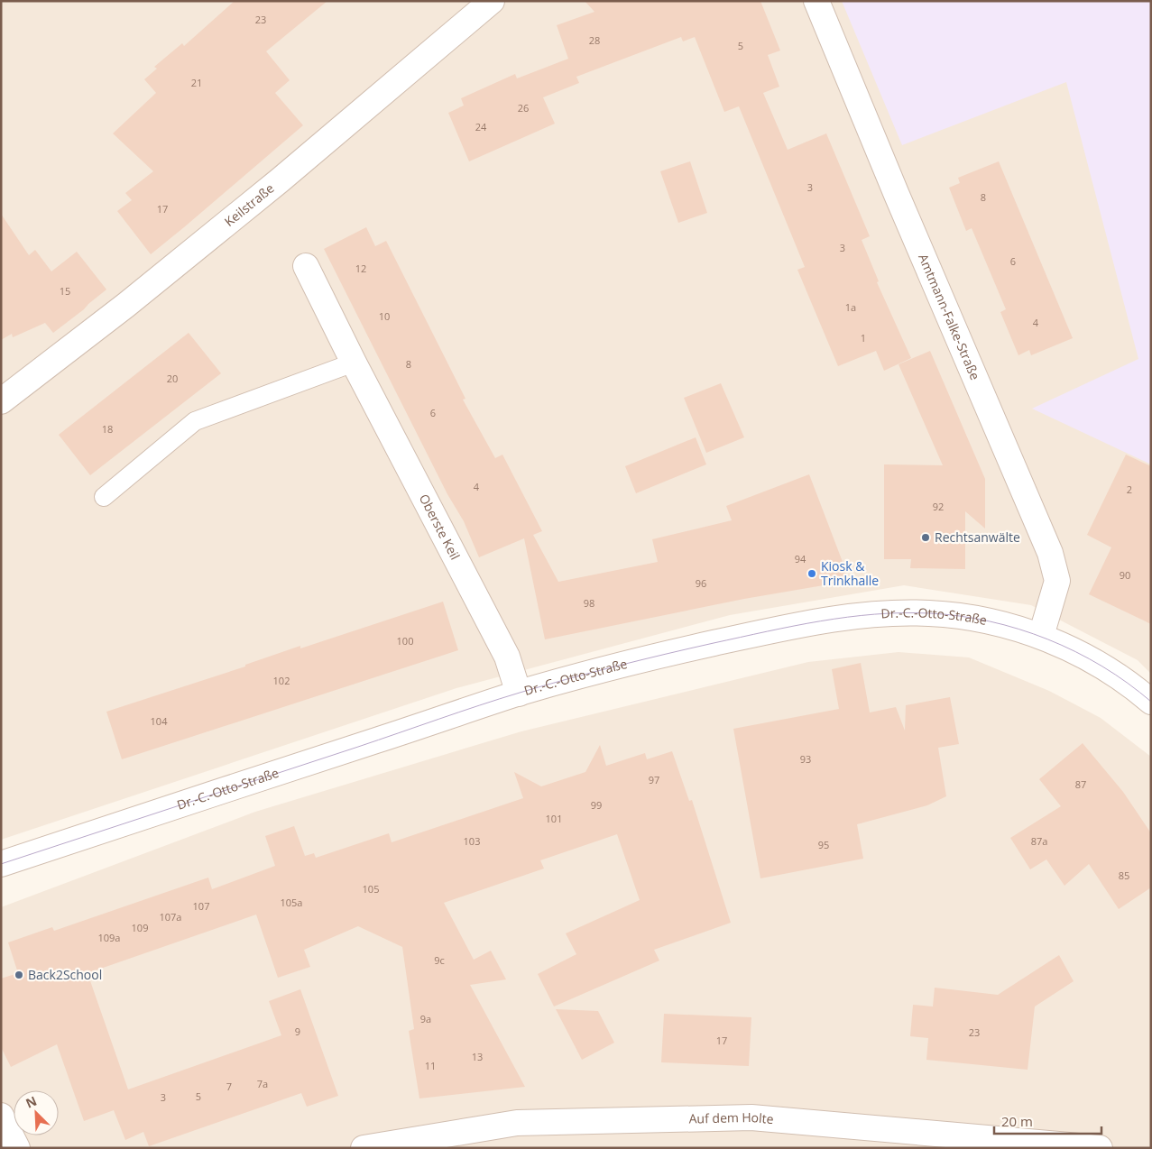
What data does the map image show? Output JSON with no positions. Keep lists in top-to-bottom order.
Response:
{
  "streets": {
    "street": [
      "Keilstraße",
      "Amtmann-Falke-Straße",
      "Oberste Keil",
      "Dr.-C.-Otto-Straße",
      "Auf dem Holte"
    ]
  },
  "crossings": [
    ["Amtmann-Falke-Straße", "Dr.-C.-Otto-Straße"],
    ["Oberste Keil", "Dr.-C.-Otto-Straße"]
  ],
  "places": ["Rechtsanwälte", "Kiosk & Trinkhalle", "Back2School"],
  "house_numbers": [
    "23",
    "28",
    "5",
    "21",
    "26",
    "24",
    "3",
    "8",
    "17",
    "3",
    "6",
    "12",
    "15",
    "1a",
    "10",
    "4",
    "1",
    "8",
    "20",
    "6",
    "18",
    "4",
    "2",
    "92",
    "94",
    "90",
    "96",
    "98",
    "100",
    "102",
    "104",
    "93",
    "97",
    "87",
    "99",
    "101",
    "103",
    "87a",
    "95",
    "85",
    "105",
    "105a",
    "107",
    "107a",
    "109",
    "109a",
    "9c",
    "9a",
    "9",
    "23",
    "17",
    "13",
    "11",
    "7a",
    "7",
    "5",
    "3"
  ],
  "scale_bar": "20 m",
  "north": "top left"
}
